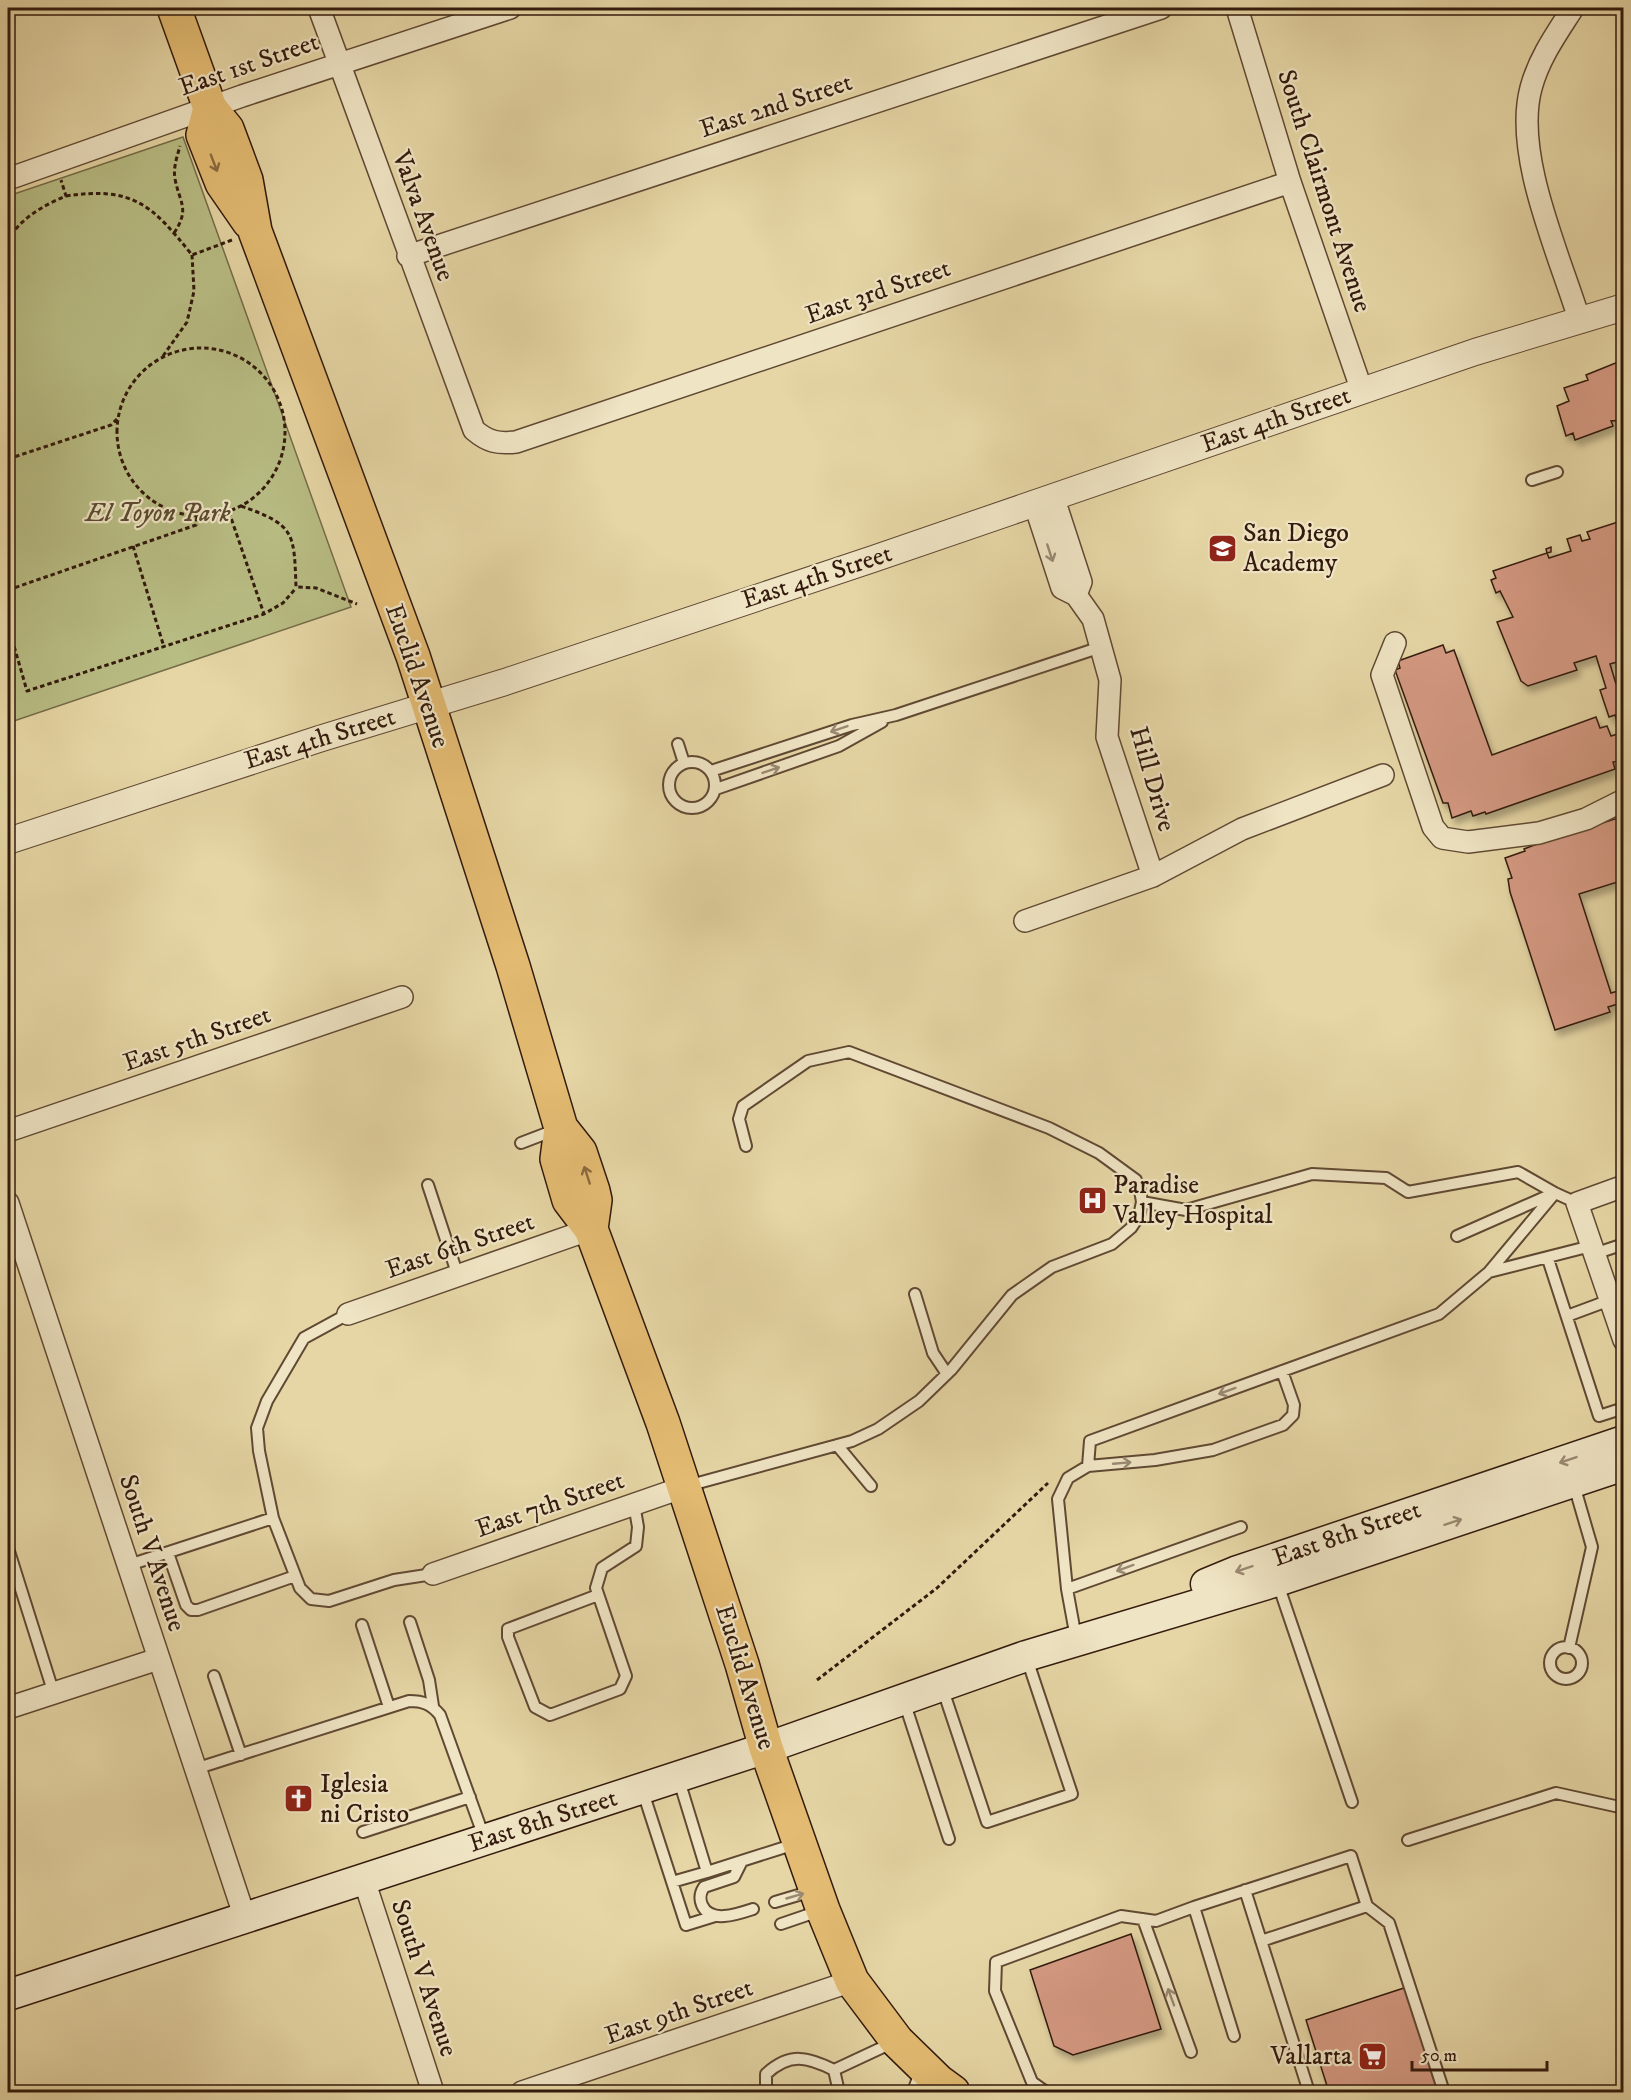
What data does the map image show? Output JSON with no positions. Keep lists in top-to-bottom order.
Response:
{
  "streets": {
    "main road": ["Euclid Avenue", "East 8th Street"],
    "street": [
      "East 1st Street",
      "East 2nd Street",
      "South Clairmont Avenue",
      "Valva Avenue",
      "East 3rd Street",
      "East 4th Street",
      "Hill Drive",
      "East 5th Street",
      "East 6th Street",
      "East 7th Street",
      "South V Avenue",
      "East 9th Street"
    ]
  },
  "crossings": [
    ["East 1st Street", "Valva Avenue"],
    ["East 1st Street", "Euclid Avenue"],
    ["East 2nd Street", "Valva Avenue"],
    ["South Clairmont Avenue", "East 3rd Street"],
    ["South Clairmont Avenue", "East 4th Street"],
    ["Valva Avenue", "East 3rd Street"],
    ["East 4th Street", "Euclid Avenue"],
    ["East 4th Street", "Hill Drive"],
    ["Euclid Avenue", "East 6th Street"],
    ["Euclid Avenue", "East 7th Street"],
    ["Euclid Avenue", "East 8th Street"],
    ["Euclid Avenue", "East 9th Street"],
    ["East 8th Street", "South V Avenue"]
  ],
  "parks": ["El Toyon Park"],
  "places": {
    "school or university": ["San Diego Academy"],
    "hospital": ["Paradise Valley Hospital"],
    "church": ["Iglesia ni Cristo"],
    "supermarket": ["Vallarta"]
  },
  "scale_bar": "50 m"
}
